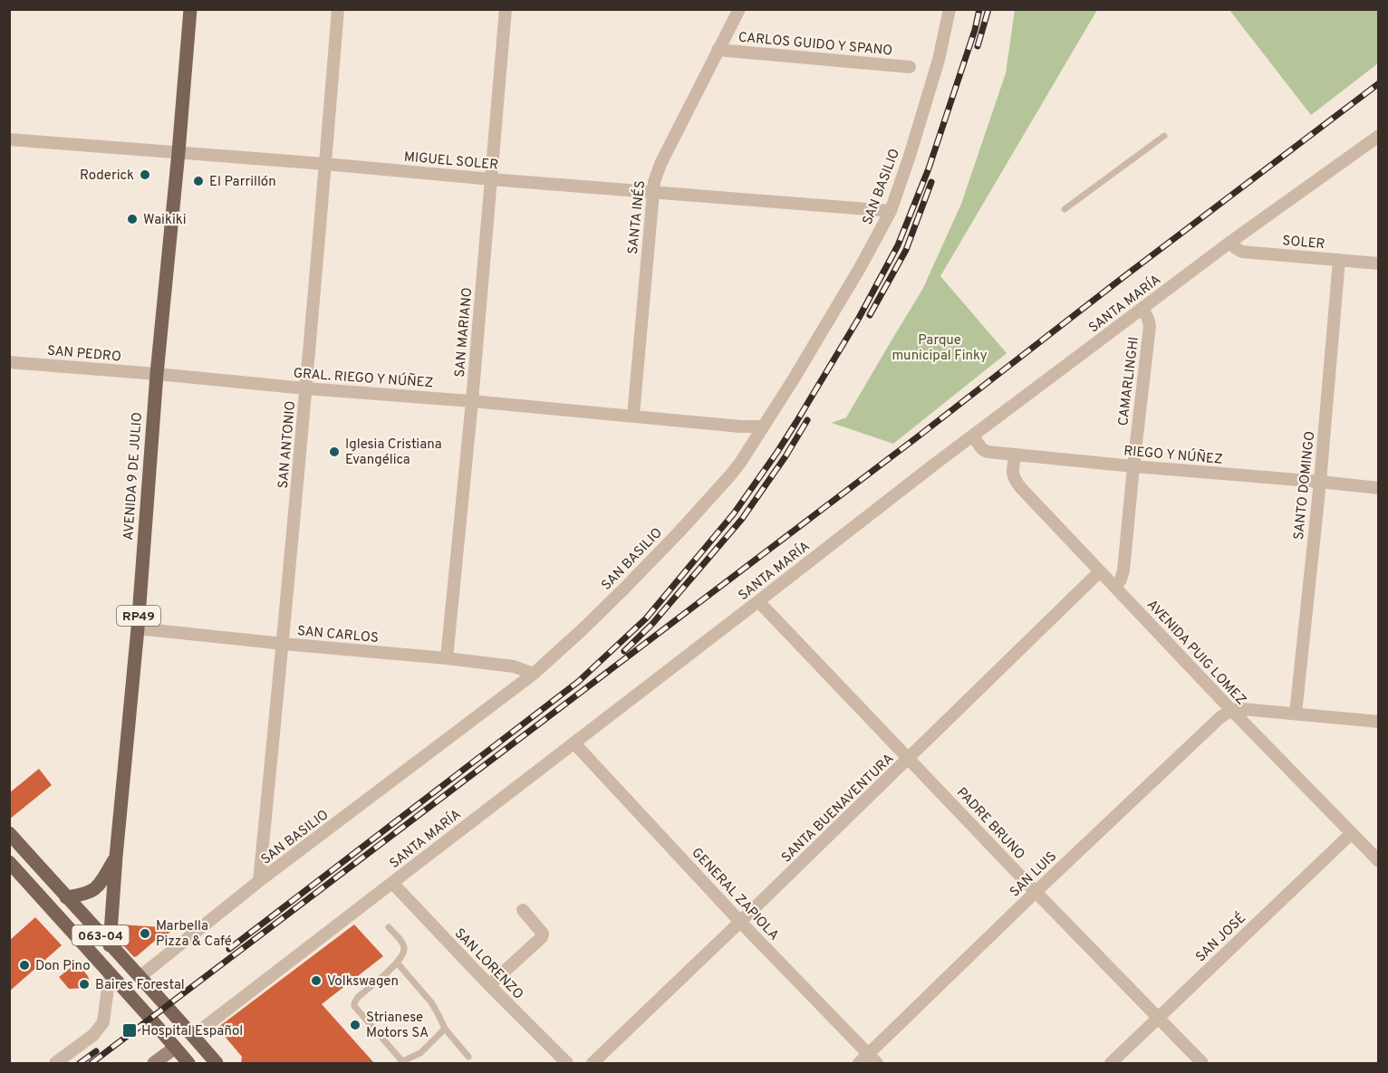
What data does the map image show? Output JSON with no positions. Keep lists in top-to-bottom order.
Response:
{
  "streets": {
    "main road": ["AVENIDA 9 DE JULIO", "RP49", "063-04"],
    "street": [
      "CARLOS GUIDO Y SPANO",
      "MIGUEL SOLER",
      "SAN BASILIO",
      "SANTA INÉS",
      "SOLER",
      "SANTA MARÍA",
      "SAN MARIANO",
      "SAN PEDRO",
      "GRAL. RIEGO Y NÚÑEZ",
      "CAMARLINGHI",
      "SAN ANTONIO",
      "RIEGO Y NÚÑEZ",
      "SANTO DOMINGO",
      "SAN CARLOS",
      "AVENIDA PUIG LOMEZ",
      "SANTA BUENAVENTURA",
      "PADRE BRUNO",
      "SAN LUIS",
      "GENERAL ZAPIOLA",
      "SAN JOSÉ",
      "SAN LORENZO"
    ]
  },
  "crossings": [
    ["CARLOS GUIDO Y SPANO", "SANTA INÉS"],
    ["MIGUEL SOLER", "SAN BASILIO"],
    ["MIGUEL SOLER", "SANTA INÉS"],
    ["MIGUEL SOLER", "SAN MARIANO"],
    ["MIGUEL SOLER", "SAN ANTONIO"],
    ["MIGUEL SOLER", "AVENIDA 9 DE JULIO"],
    ["SAN BASILIO", "GRAL. RIEGO Y NÚÑEZ"],
    ["SAN BASILIO", "SAN ANTONIO"],
    ["SAN BASILIO", "SAN CARLOS"],
    ["SAN BASILIO", "063-04"],
    ["SANTA INÉS", "GRAL. RIEGO Y NÚÑEZ"],
    ["SOLER", "SANTA MARÍA"],
    ["SOLER", "SANTO DOMINGO"],
    ["SANTA MARÍA", "CAMARLINGHI"],
    ["SANTA MARÍA", "RIEGO Y NÚÑEZ"],
    ["SANTA MARÍA", "PADRE BRUNO"],
    ["SANTA MARÍA", "GENERAL ZAPIOLA"],
    ["SANTA MARÍA", "063-04"],
    ["SANTA MARÍA", "SAN LORENZO"],
    ["SAN MARIANO", "GRAL. RIEGO Y NÚÑEZ"],
    ["SAN MARIANO", "SAN CARLOS"],
    ["SAN PEDRO", "GRAL. RIEGO Y NÚÑEZ"],
    ["SAN PEDRO", "AVENIDA 9 DE JULIO"],
    ["GRAL. RIEGO Y NÚÑEZ", "SAN ANTONIO"],
    ["GRAL. RIEGO Y NÚÑEZ", "AVENIDA 9 DE JULIO"],
    ["CAMARLINGHI", "RIEGO Y NÚÑEZ"],
    ["CAMARLINGHI", "AVENIDA PUIG LOMEZ"],
    ["SAN ANTONIO", "SAN CARLOS"],
    ["RIEGO Y NÚÑEZ", "SANTO DOMINGO"],
    ["RIEGO Y NÚÑEZ", "AVENIDA PUIG LOMEZ"],
    ["AVENIDA 9 DE JULIO", "RP49"],
    ["AVENIDA 9 DE JULIO", "SAN CARLOS"],
    ["AVENIDA 9 DE JULIO", "063-04"],
    ["RP49", "063-04"],
    ["AVENIDA PUIG LOMEZ", "SANTA BUENAVENTURA"],
    ["AVENIDA PUIG LOMEZ", "SAN LUIS"],
    ["AVENIDA PUIG LOMEZ", "SAN JOSÉ"],
    ["SANTA BUENAVENTURA", "PADRE BRUNO"],
    ["SANTA BUENAVENTURA", "GENERAL ZAPIOLA"],
    ["PADRE BRUNO", "SAN LUIS"],
    ["PADRE BRUNO", "SAN JOSÉ"],
    ["SAN LUIS", "GENERAL ZAPIOLA"]
  ],
  "parks": ["Parque municipal Finky"],
  "places": {
    "other": [
      "Roderick",
      "El Parrillón",
      "Waikiki",
      "Iglesia Cristiana Evangélica",
      "Marbella Pizza & Café",
      "Don Pino",
      "Volkswagen",
      "Baires Forestal",
      "Strianese Motors SA"
    ],
    "transit": ["Hospital Español"]
  }
}
